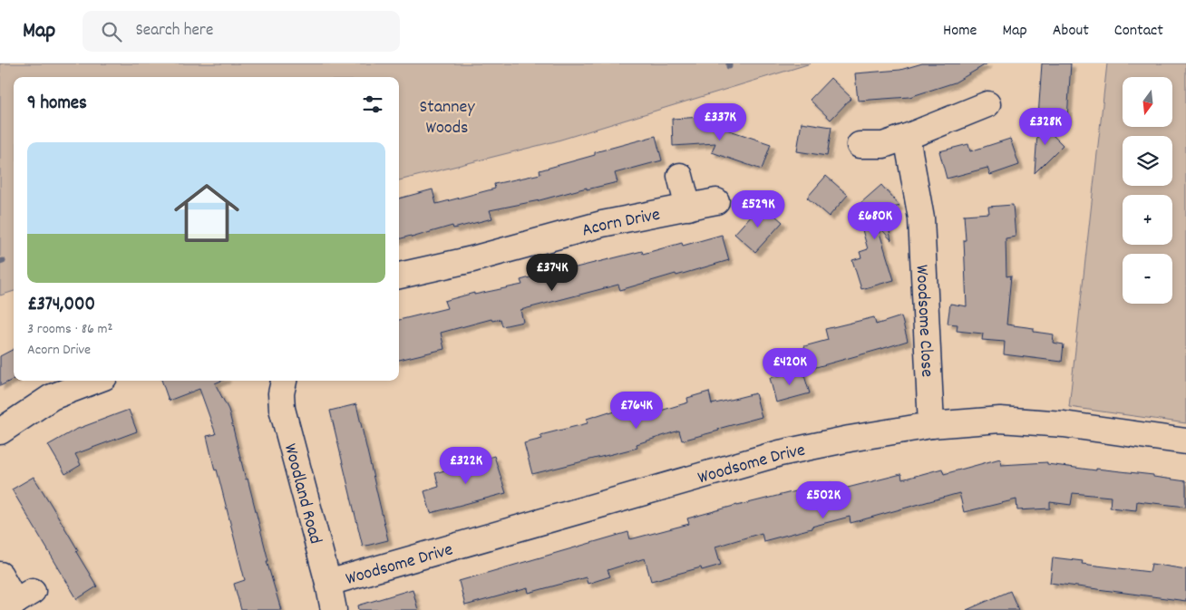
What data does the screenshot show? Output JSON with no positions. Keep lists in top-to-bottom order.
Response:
{
  "streets": {
    "street": [
      "Acorn Drive",
      "Woodsome Close",
      "Woodsome Drive",
      "Woodland Road"
    ]
  },
  "crossings": [
    ["Woodsome Close", "Woodsome Drive"],
    ["Woodsome Drive", "Woodland Road"]
  ],
  "parks": ["Stanney Woods"],
  "north": "bottom",
  "page": {
    "header": "Map",
    "search": "Search here",
    "nav": [
      "Home",
      "Map",
      "About",
      "Contact"
    ],
    "map_buttons": ["+", "−"],
    "heading": "9 homes",
    "price": [
      "£337K",
      "£328K",
      "£529K",
      "£680K",
      "£374K",
      "£420K",
      "£764K",
      "£322K",
      "£502K"
    ],
    "list": [
      {
        "name": "£374,000",
        "note": "3 rooms · 86 m² · Acorn Drive"
      }
    ]
  }
}
